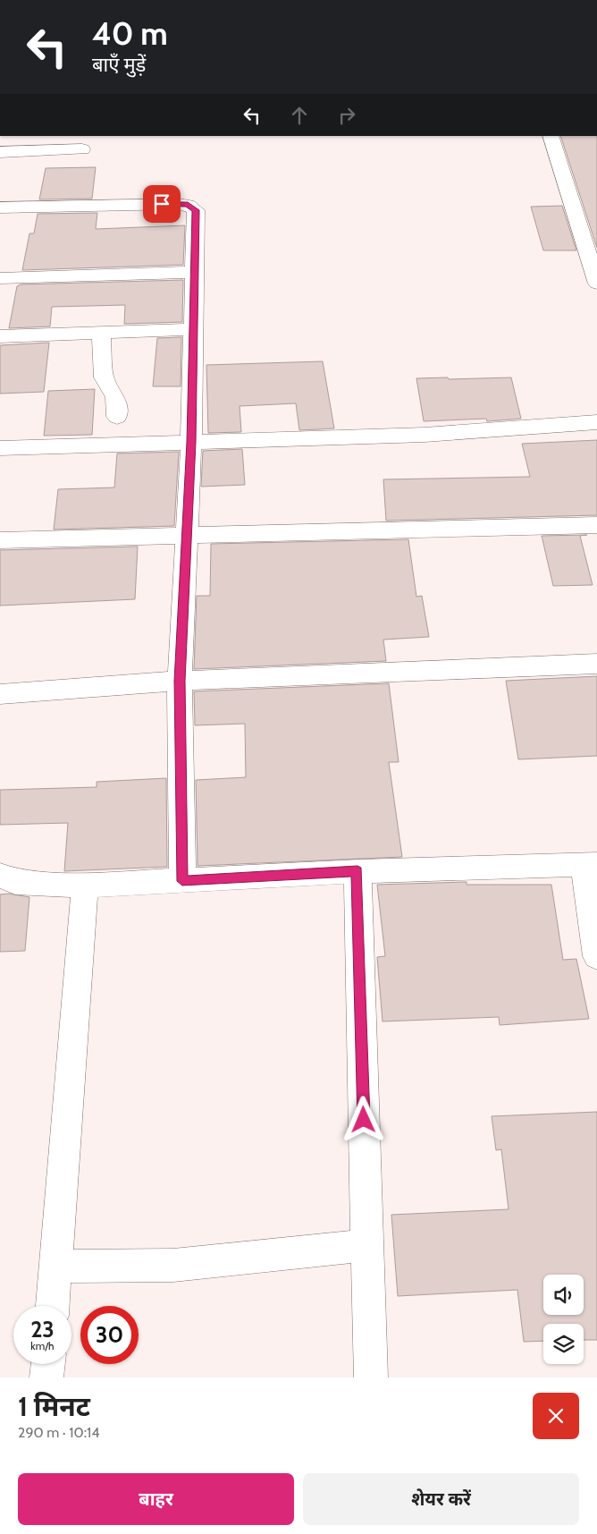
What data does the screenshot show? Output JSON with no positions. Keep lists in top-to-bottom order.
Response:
{
  "page": {
    "turn": ["40 m", "बाएँ मुड़ें"],
    "speed": "23 km/h",
    "limit": "30",
    "heading": ["1 मिनट", "290 m · 10:14"],
    "buttons": ["बाहर", "शेयर करें"]
  }
}
